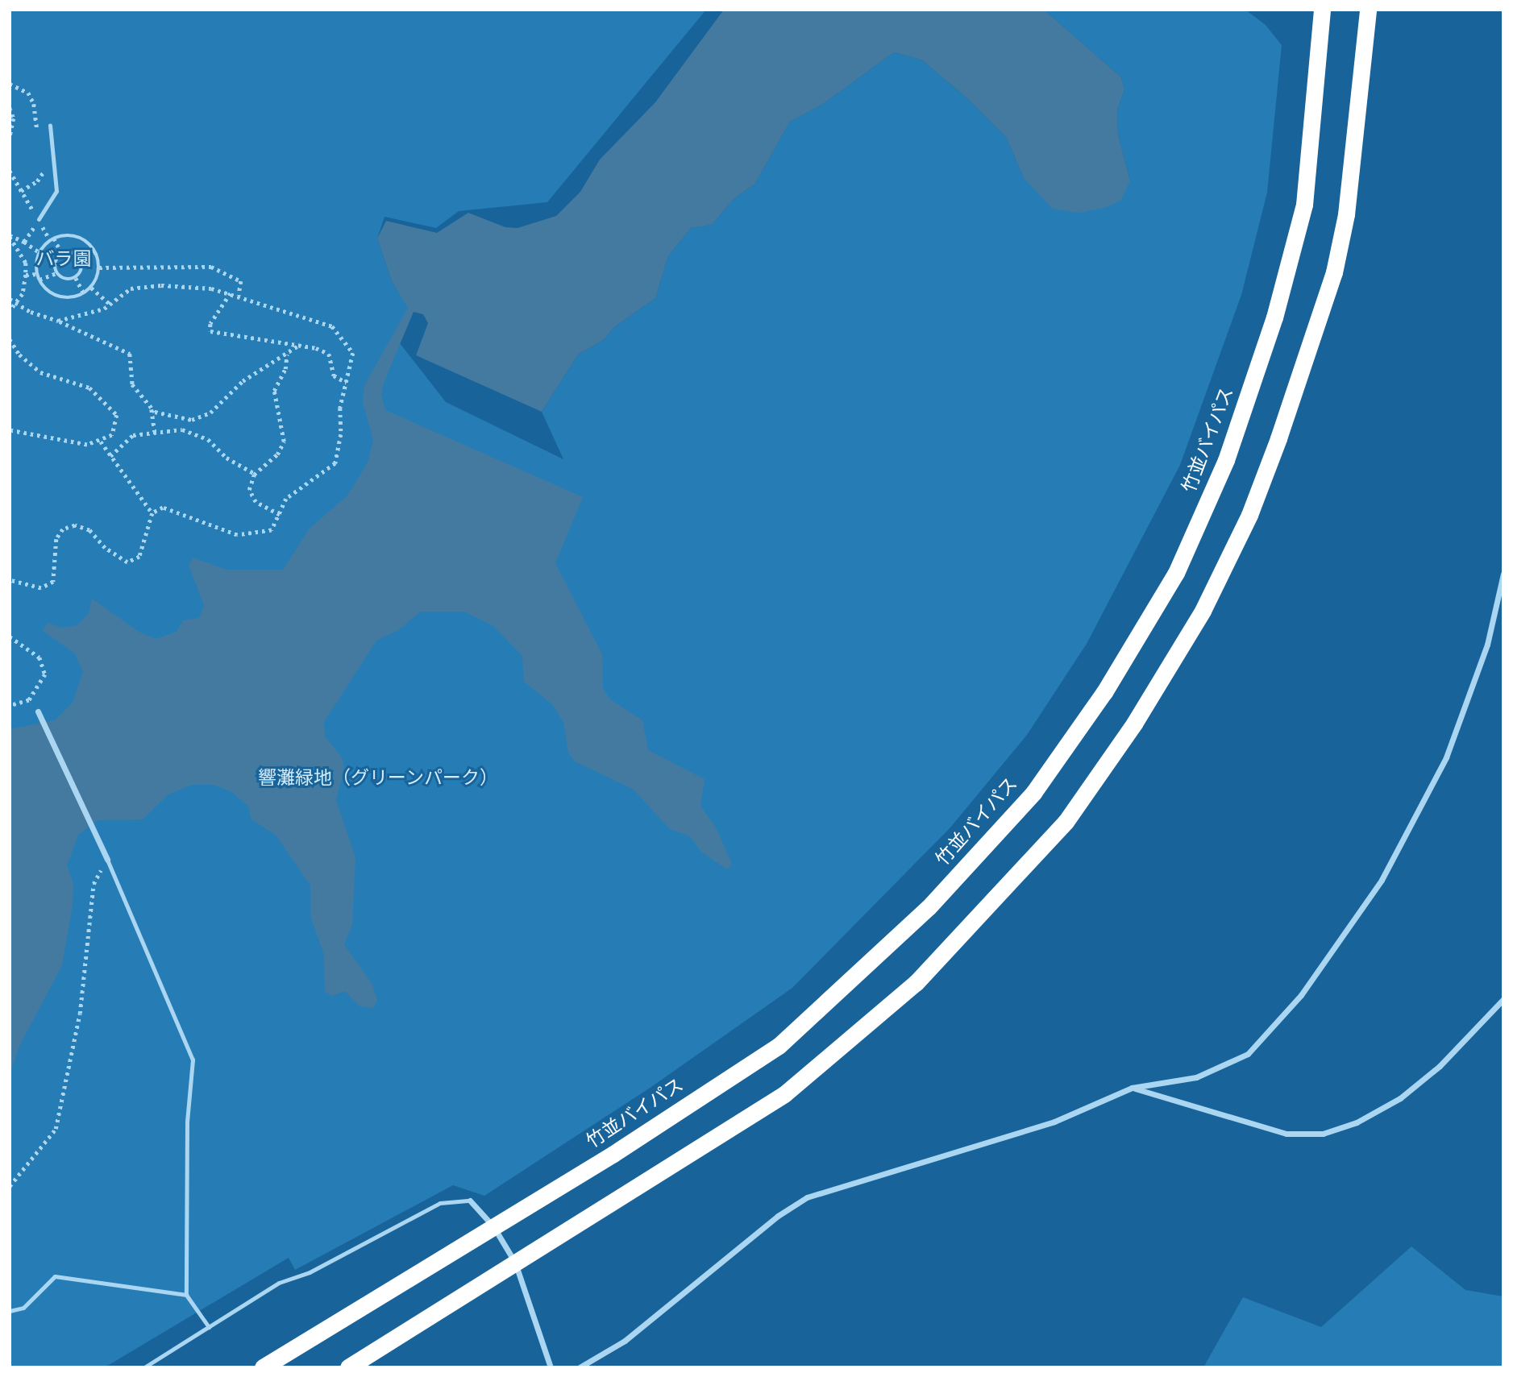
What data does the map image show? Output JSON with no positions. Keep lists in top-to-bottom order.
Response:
{
  "streets": {
    "highway": ["竹並バイパス"]
  },
  "parks": ["バラ園", "響灘緑地（グリーンパーク）"]
}
